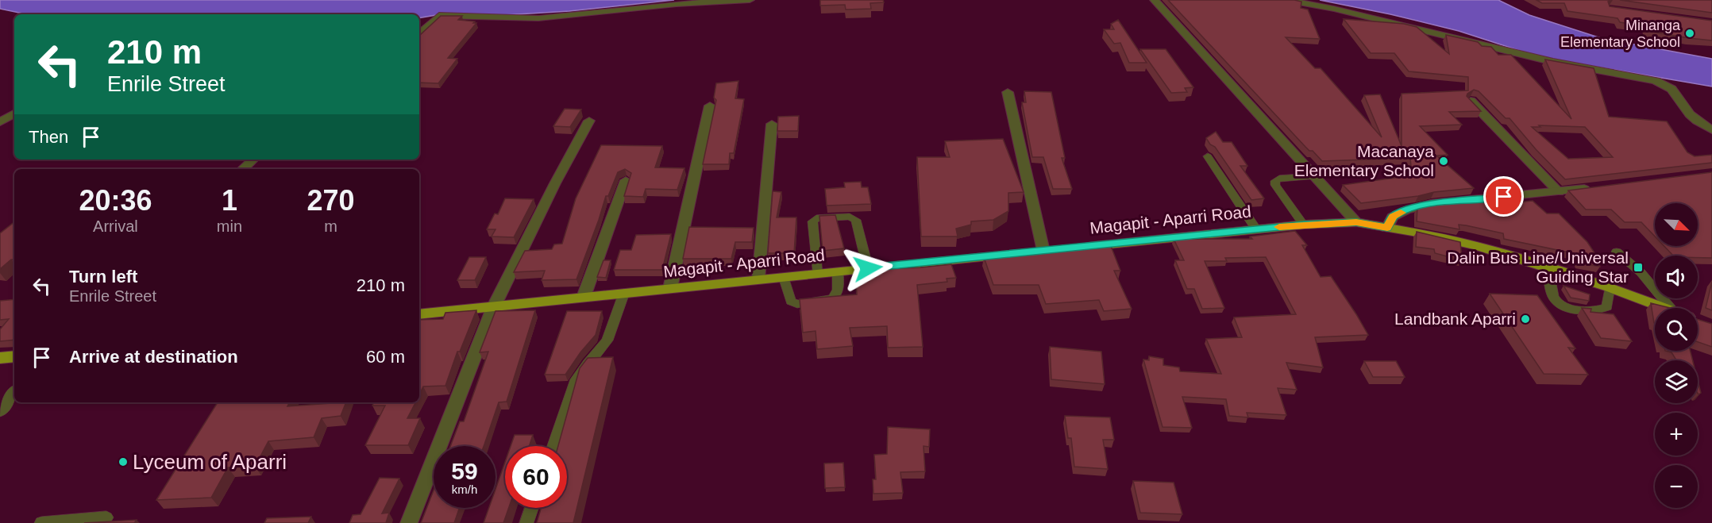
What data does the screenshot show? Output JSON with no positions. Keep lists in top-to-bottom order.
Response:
{
  "streets": {
    "main road": ["Magapit - Aparri Road"]
  },
  "places": {
    "other": [
      "Minanga Elementary School",
      "Macanaya Elementary School",
      "Landbank Aparri",
      "Lyceum of Aparri"
    ],
    "transit": ["Dalin Bus Line/Universal Guiding Star"]
  },
  "north": "bottom right",
  "page": {
    "turn": ["210 m", "Enrile Street"],
    "then": "Then",
    "eta": [
      "20:36",
      "Arrival",
      "1",
      "min",
      "270",
      "m"
    ],
    "map_buttons": ["+", "−"],
    "list": [
      {
        "name": "Turn left",
        "note": "Enrile Street",
        "value": "210 m"
      },
      {
        "name": "Arrive at destination",
        "value": "60 m"
      }
    ],
    "speed": "59 km/h",
    "limit": "60"
  }
}
